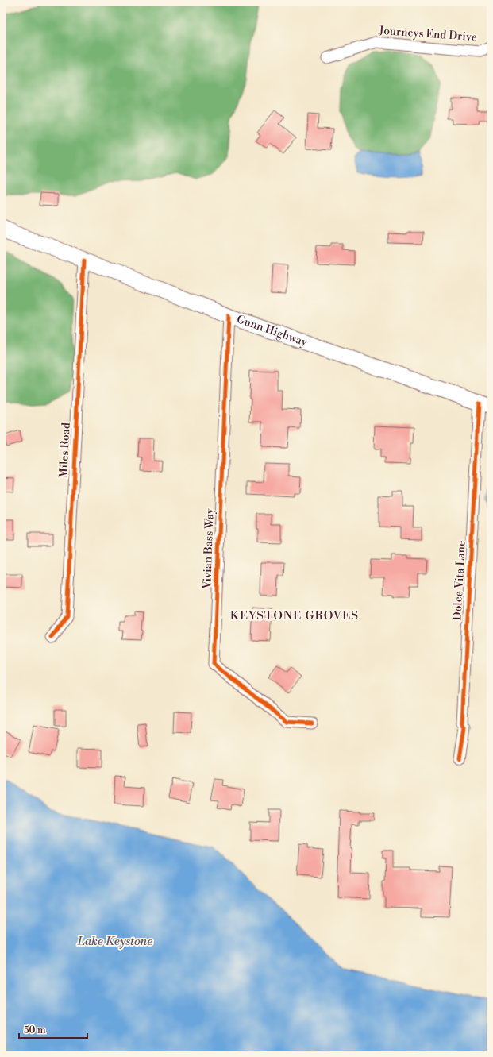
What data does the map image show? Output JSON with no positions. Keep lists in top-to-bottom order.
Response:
{
  "streets": {
    "main road": ["Gunn Highway"],
    "street": [
      "Journeys End Drive",
      "Miles Road",
      "Vivian Bass Way",
      "Dolce Vita Lane"
    ]
  },
  "crossings": [
    ["Gunn Highway", "Miles Road"],
    ["Gunn Highway", "Vivian Bass Way"],
    ["Gunn Highway", "Dolce Vita Lane"]
  ],
  "districts": ["KEYSTONE GROVES"],
  "water": ["Lake Keystone"],
  "scale_bar": "50 m"
}
